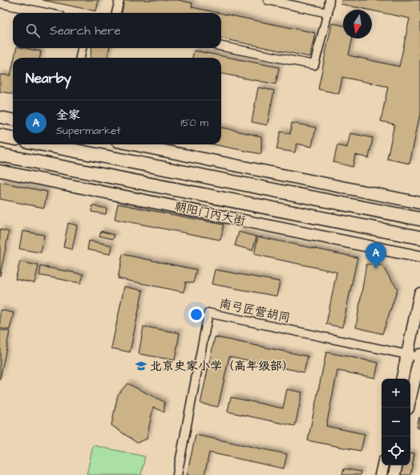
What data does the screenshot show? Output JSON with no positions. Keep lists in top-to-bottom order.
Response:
{
  "streets": {
    "main road": ["朝阳门内大街"],
    "street": ["南弓匠营胡同"]
  },
  "places": {
    "school or university": ["北京史家小学（高年级部）"]
  },
  "north": "bottom",
  "page": {
    "search": "Search here",
    "heading": "Nearby",
    "list": [
      {
        "mark": "A",
        "name": "全家",
        "note": "Supermarket",
        "value": "150 m"
      }
    ],
    "pins": "A",
    "map_buttons": ["+", "−"]
  }
}
